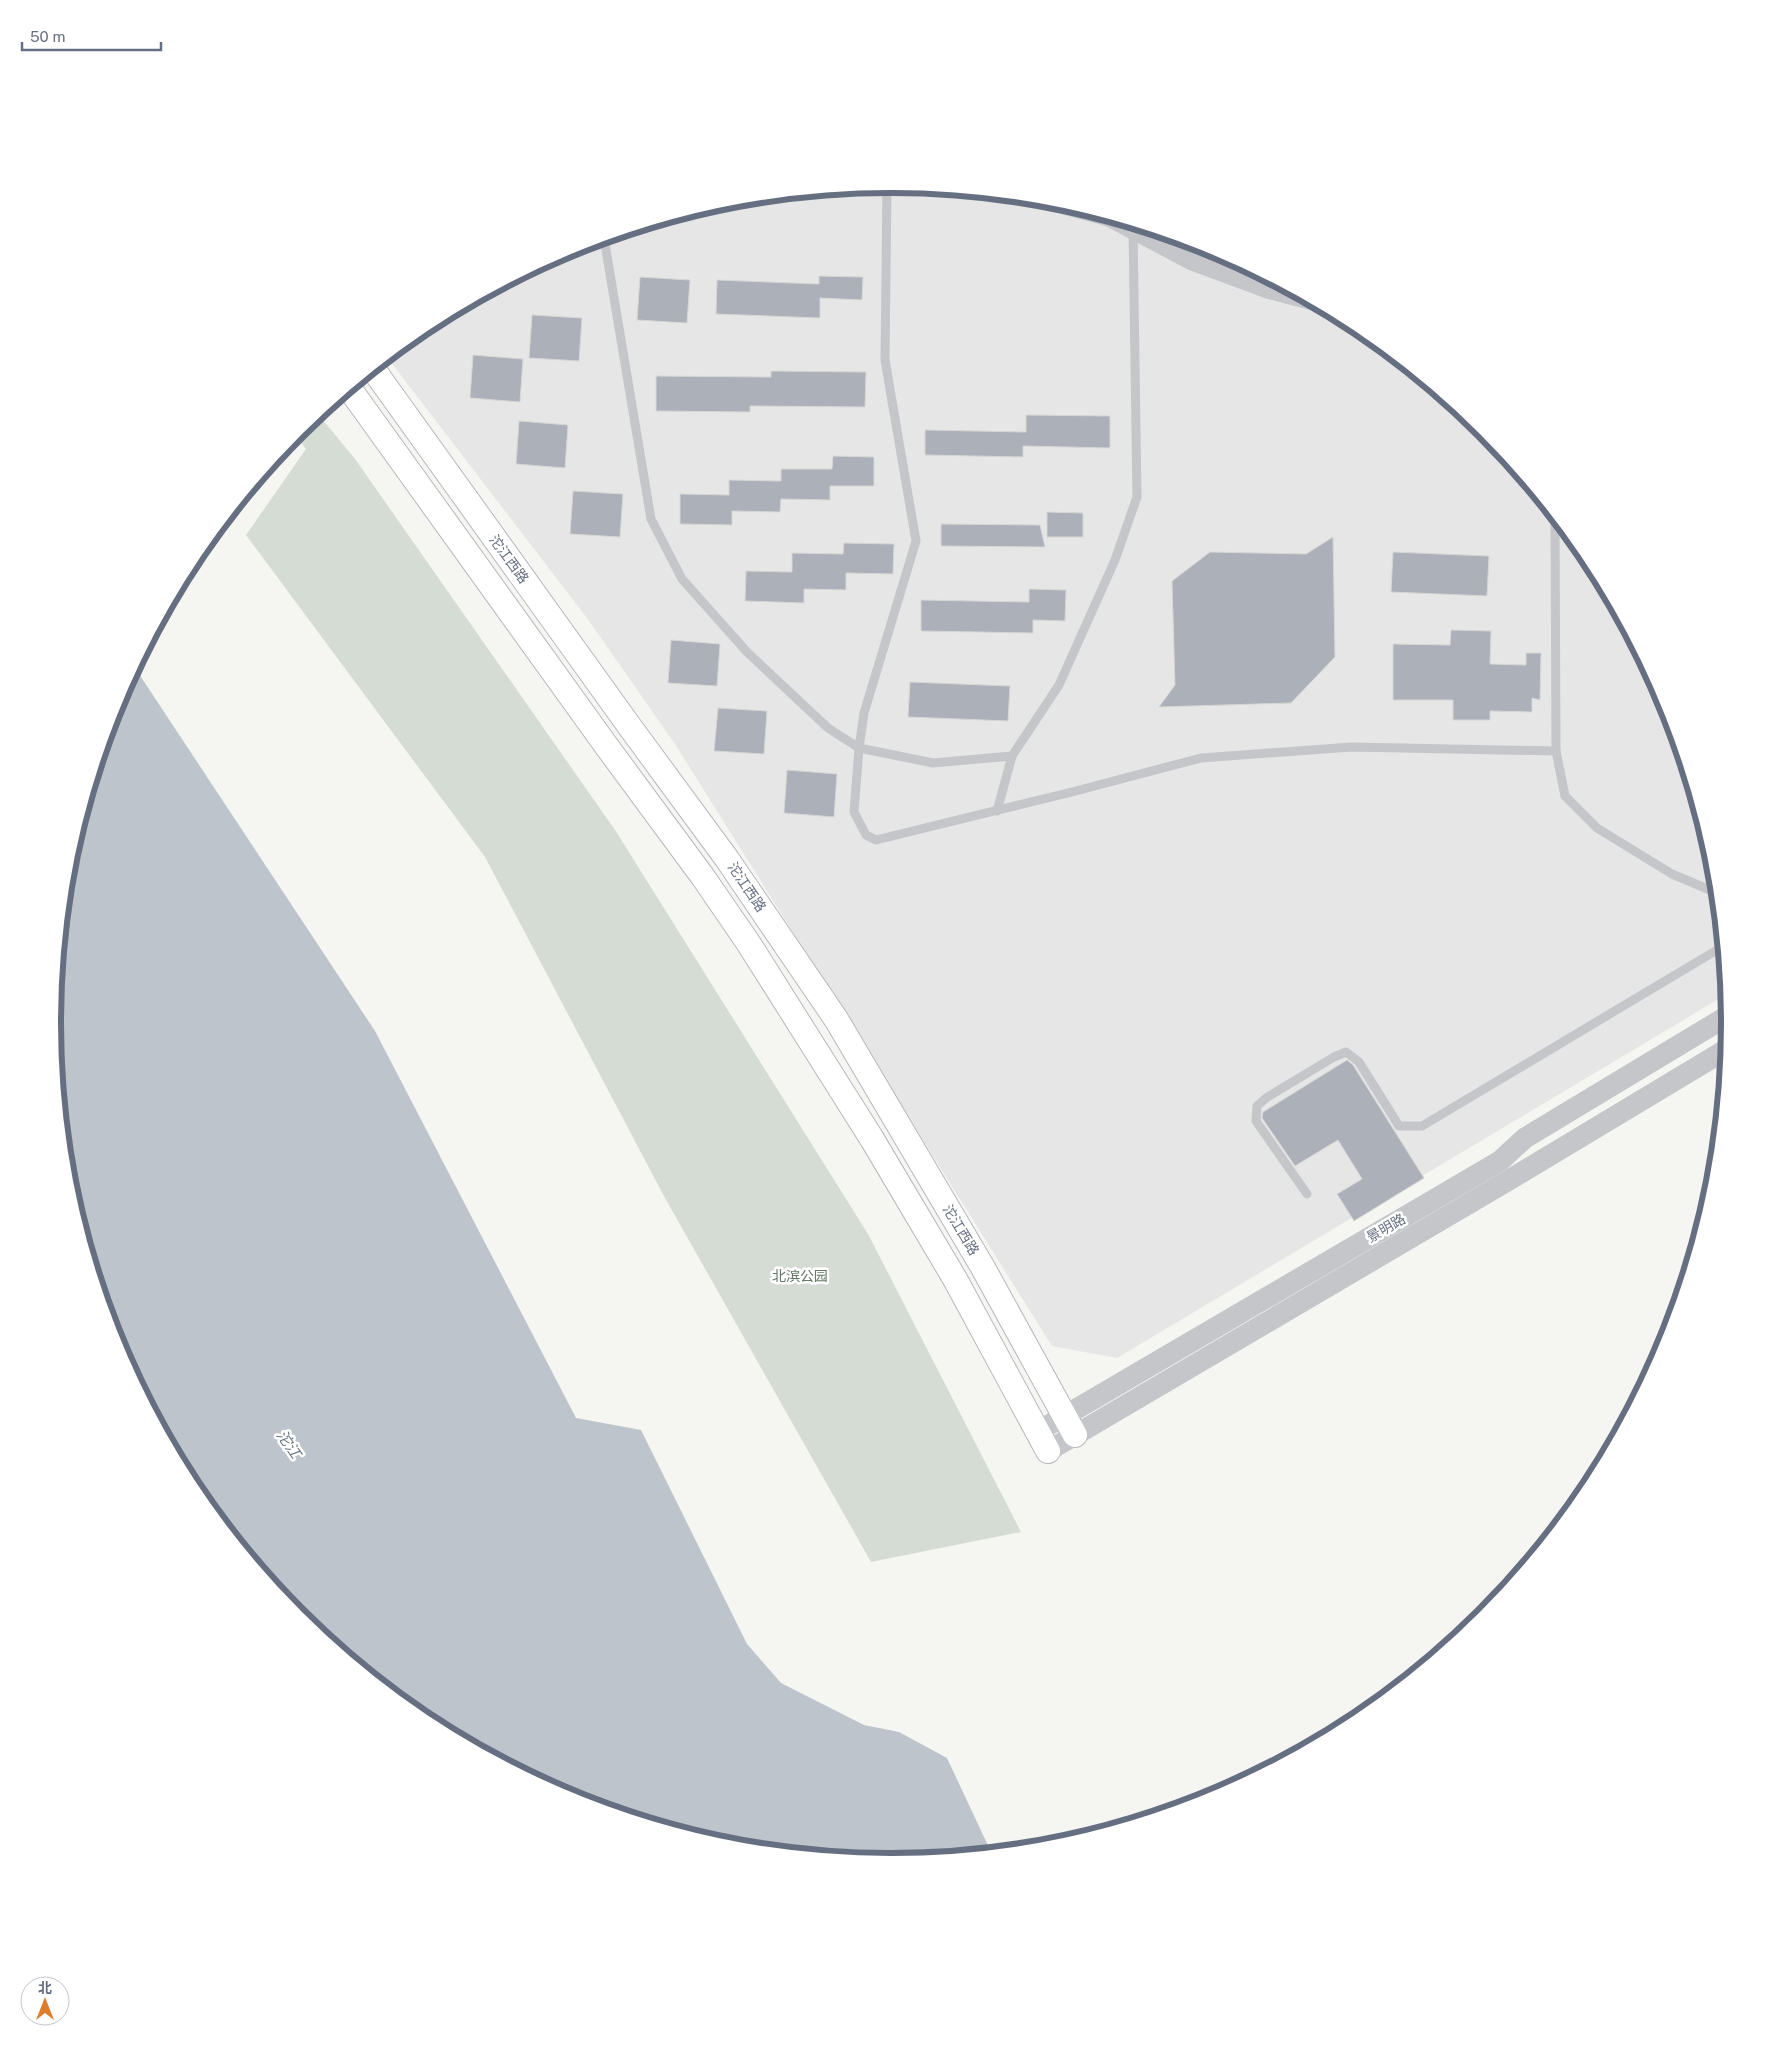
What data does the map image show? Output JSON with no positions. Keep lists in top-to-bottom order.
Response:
{
  "streets": {
    "main road": ["沱江西路"],
    "street": ["景明路"]
  },
  "crossings": [
    ["沱江西路", "景明路"]
  ],
  "water": ["沱江"],
  "parks": ["北滨公园"],
  "scale_bar": "50 m",
  "north": "top"
}
